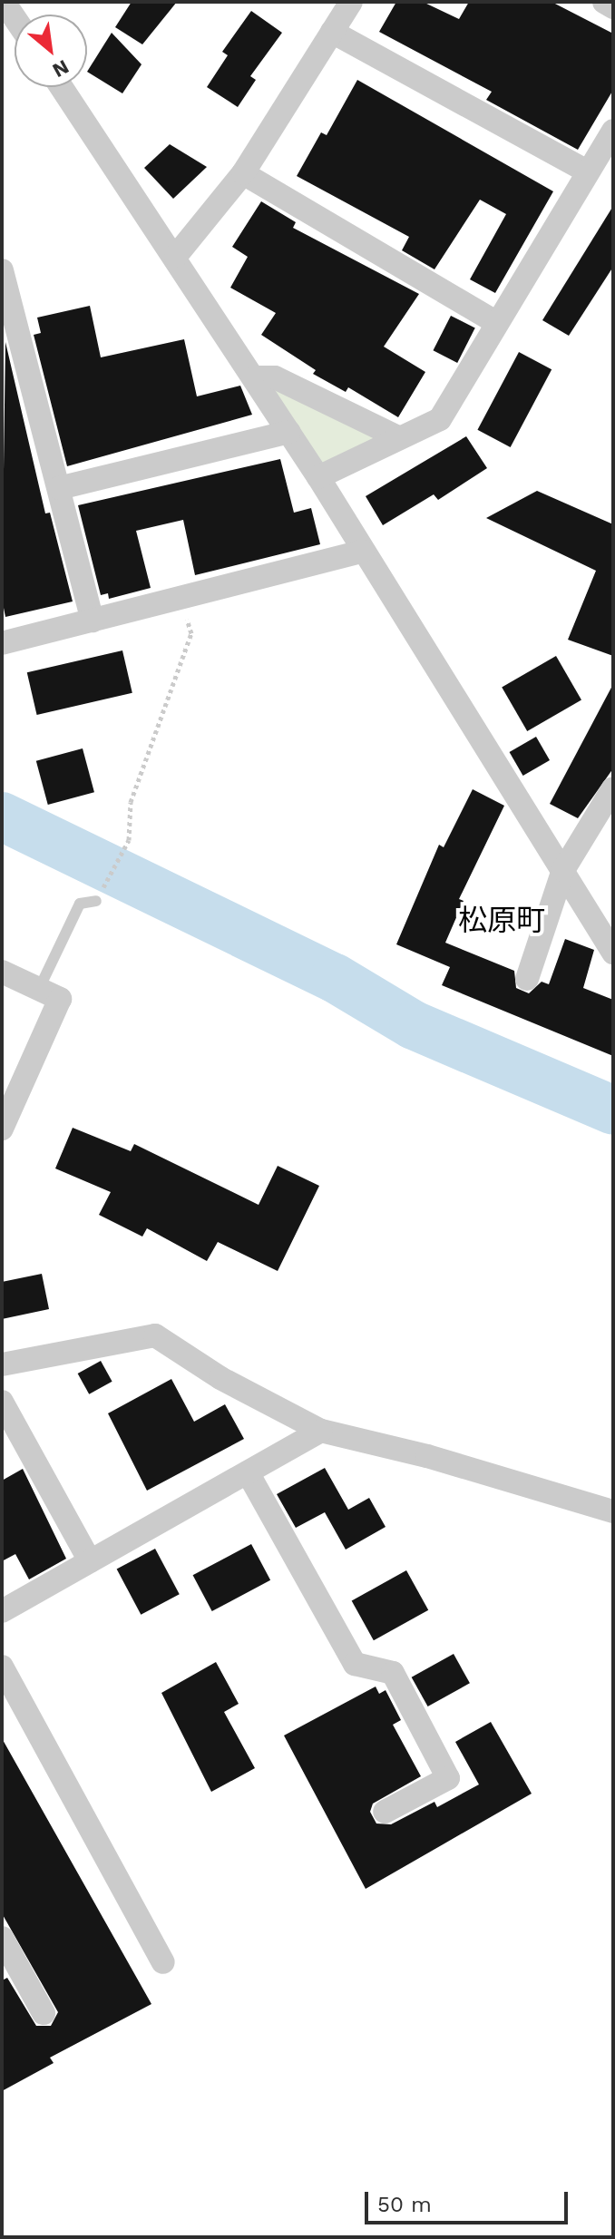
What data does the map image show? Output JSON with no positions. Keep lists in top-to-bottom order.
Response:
{
  "districts": ["松原町"],
  "scale_bar": "50 m",
  "north": "bottom right"
}
